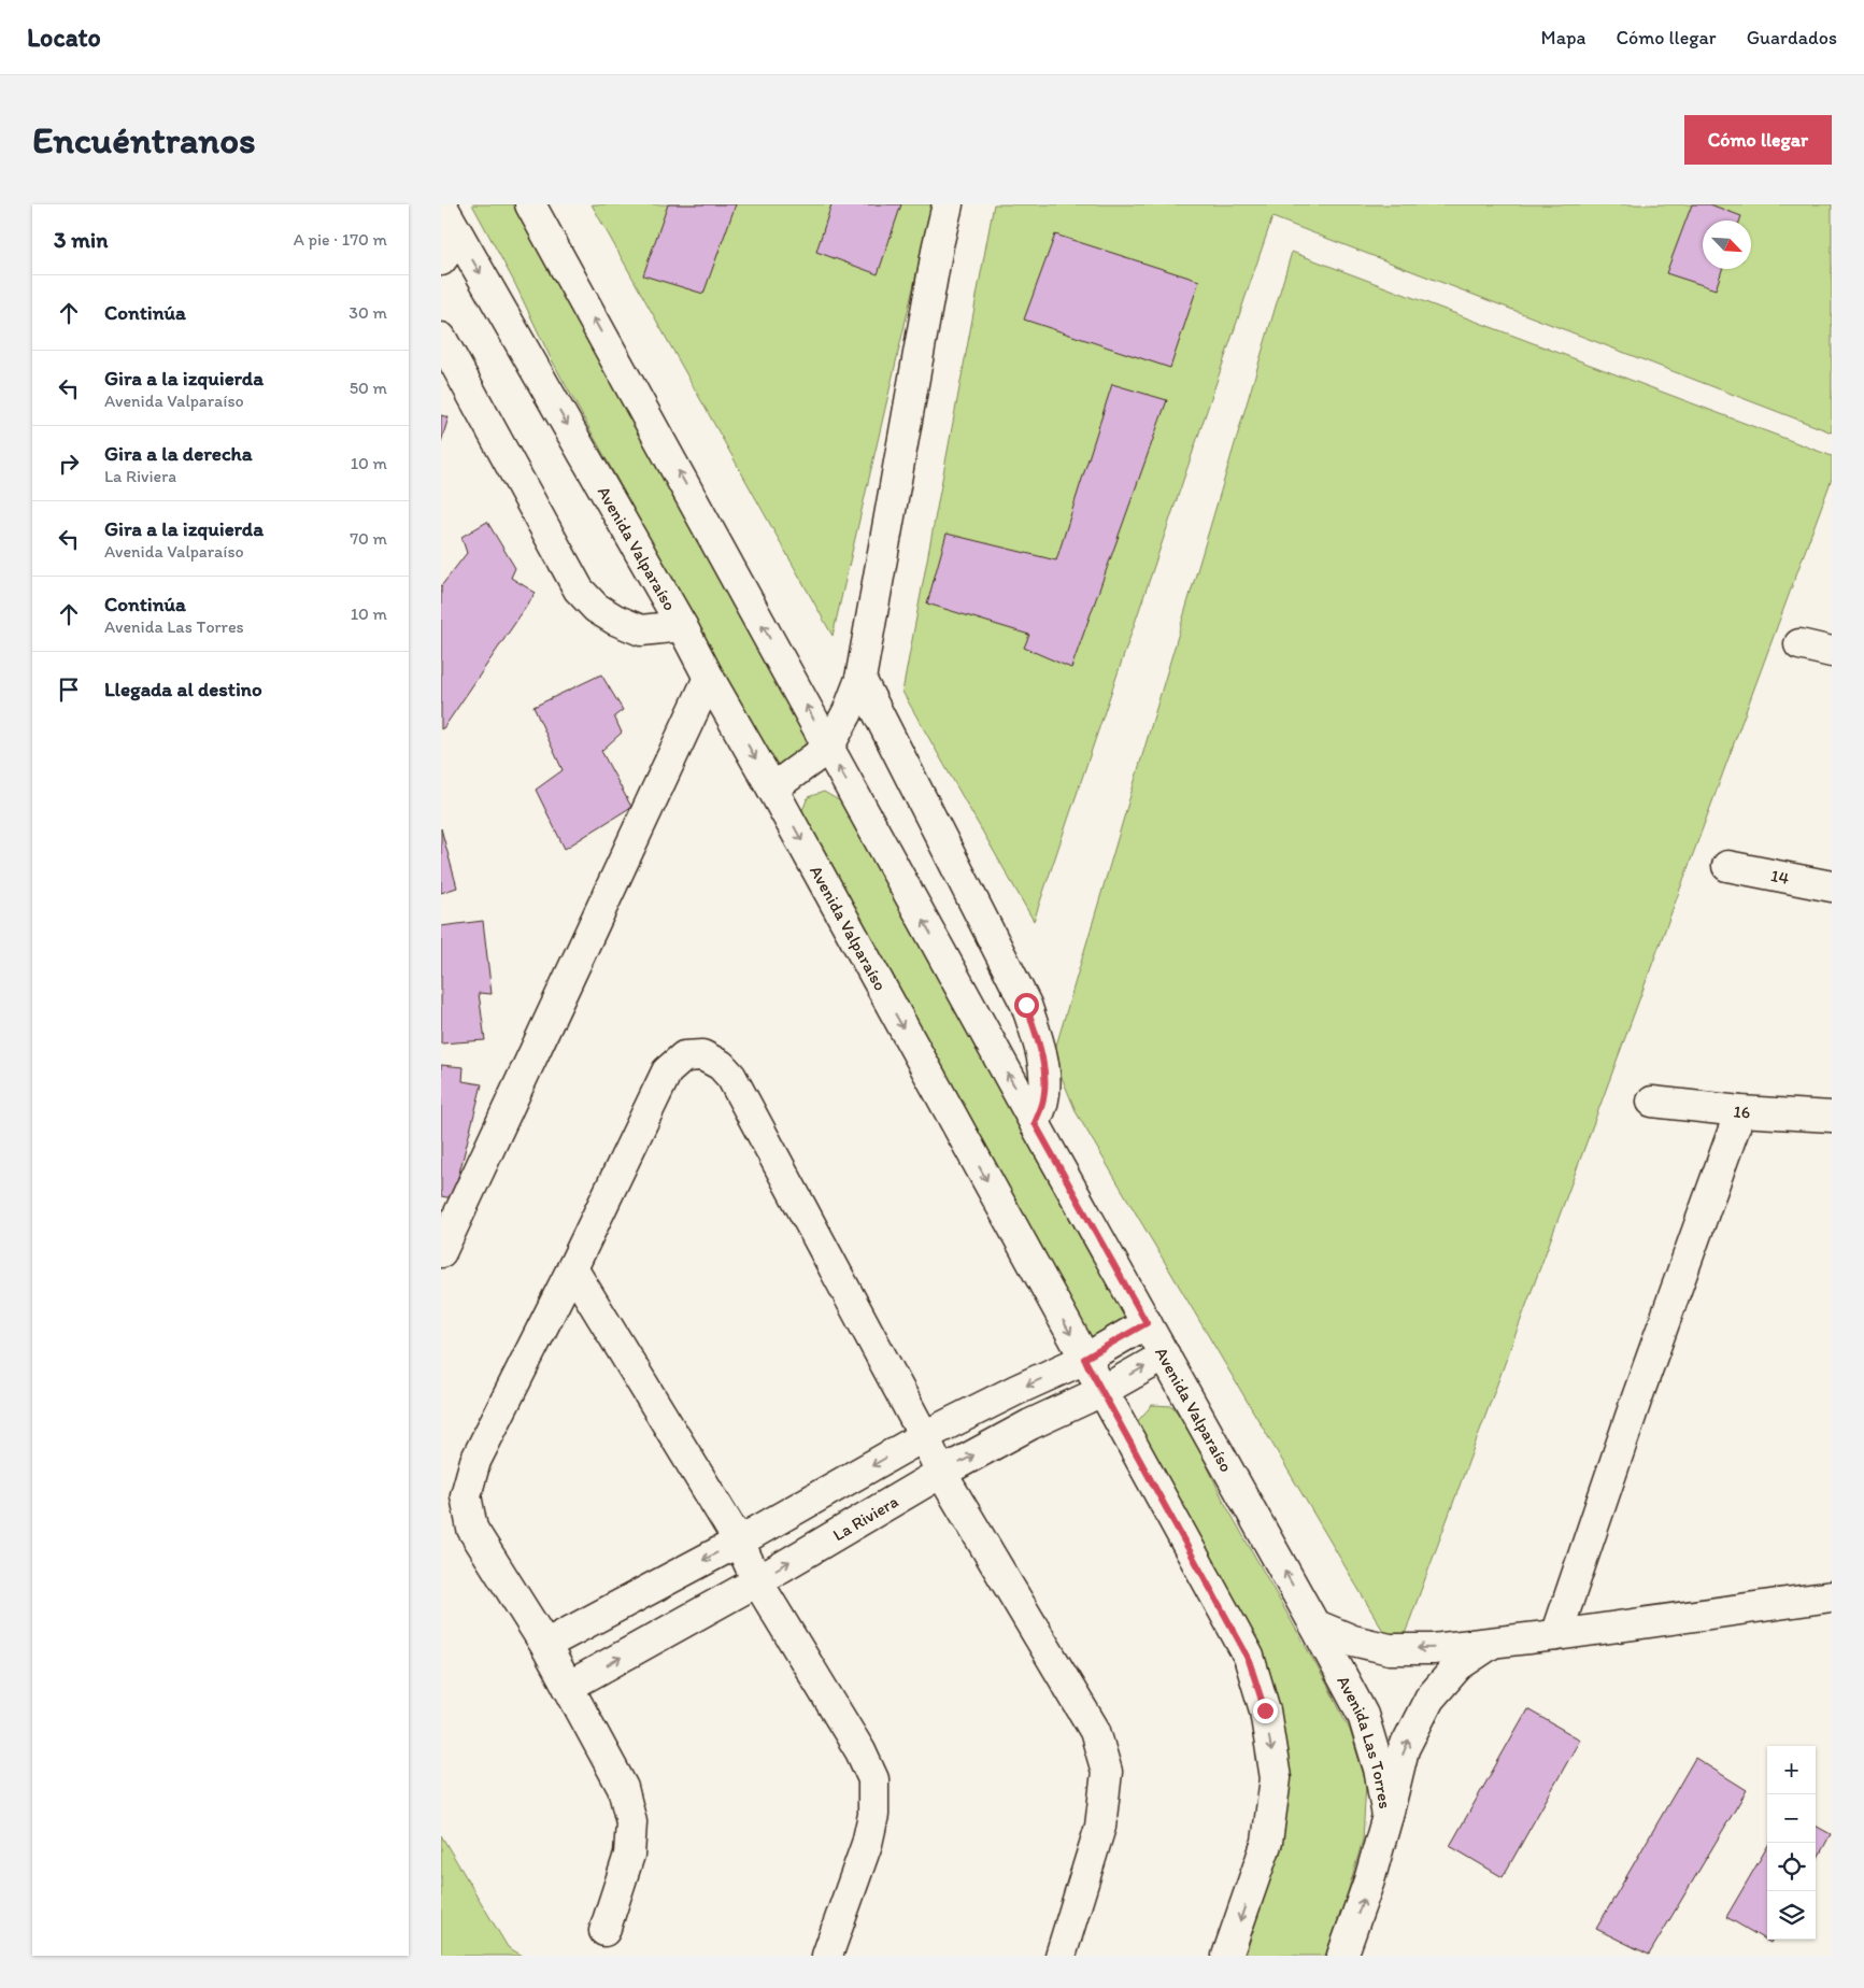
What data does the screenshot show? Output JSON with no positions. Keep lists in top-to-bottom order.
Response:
{
  "streets": {
    "street": [
      "Avenida Valparaíso",
      "14",
      "16",
      "La Riviera",
      "Avenida Las Torres"
    ]
  },
  "crossings": [
    ["Avenida Valparaíso", "La Riviera"],
    ["Avenida Valparaíso", "Avenida Las Torres"]
  ],
  "one_way": ["Avenida Las Torres"],
  "north": "bottom right",
  "page": {
    "header": "Locato",
    "nav": ["Mapa", "Cómo llegar", "Guardados"],
    "buttons": "Cómo llegar",
    "title": "Encuéntranos",
    "heading": ["3 min", "A pie · 170 m"],
    "list": [
      ["Continúa", "30 m"],
      ["Gira a la izquierda", "Avenida Valparaíso", "50 m"],
      ["Gira a la derecha", "La Riviera", "10 m"],
      ["Gira a la izquierda", "Avenida Valparaíso", "70 m"],
      ["Continúa", "Avenida Las Torres", "10 m"],
      "Llegada al destino"
    ],
    "map_buttons": ["+", "−"]
  }
}
